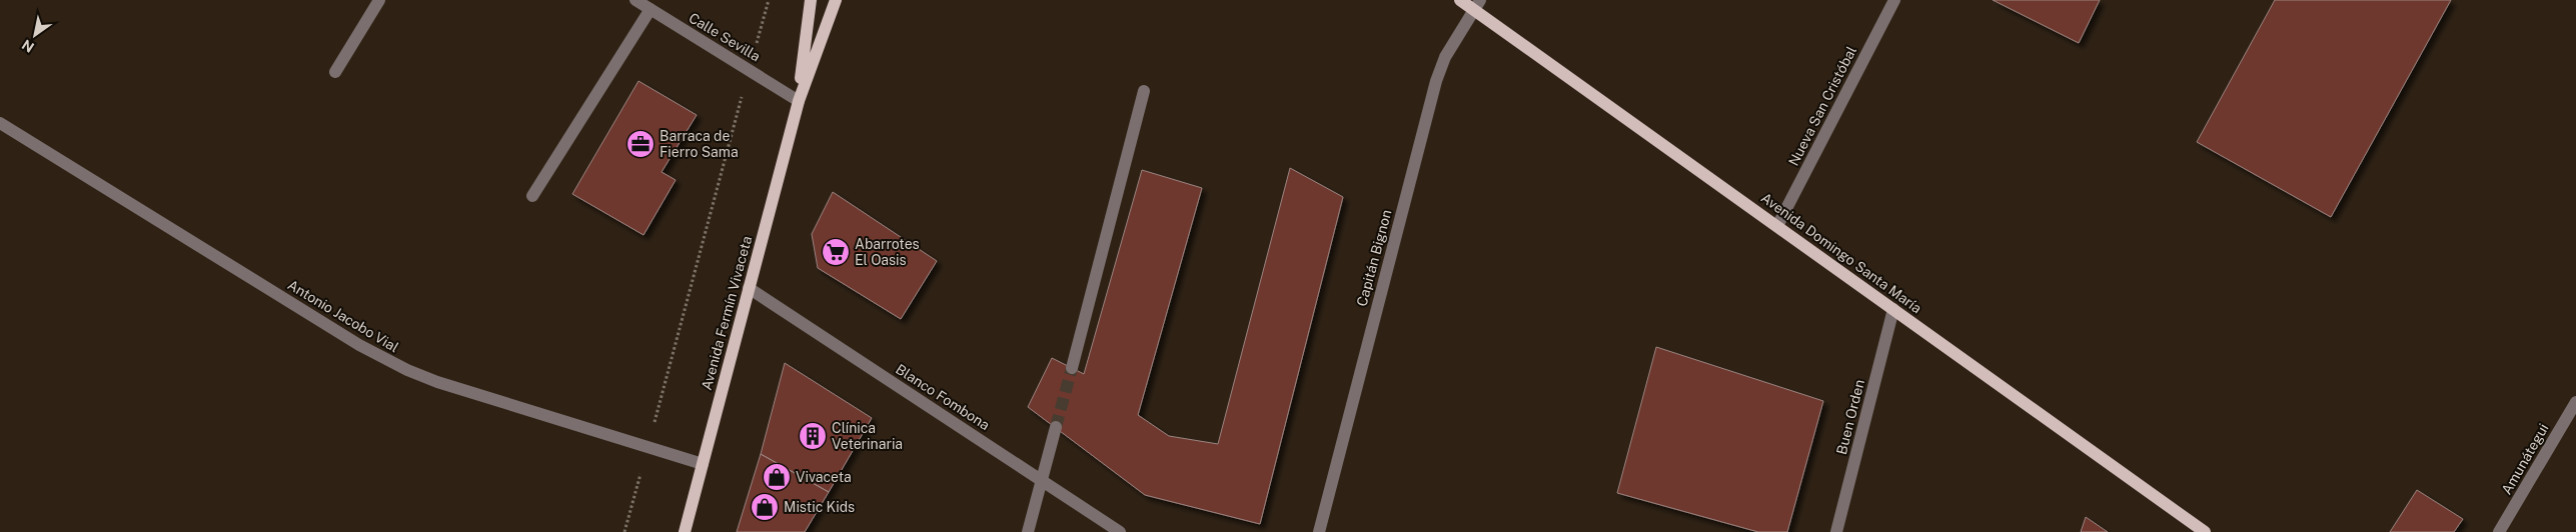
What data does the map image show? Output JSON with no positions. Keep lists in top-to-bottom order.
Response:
{
  "streets": {
    "main road": ["Avenida Domingo Santa María", "Avenida Fermín Vivaceta"],
    "street": [
      "Calle Sevilla",
      "Nueva San Cristóbal",
      "Capitán Bignon",
      "Antonio Jacobo Vial",
      "Blanco Fombona",
      "Buen Orden",
      "Amunátegui"
    ]
  },
  "crossings": [
    ["Calle Sevilla", "Avenida Fermín Vivaceta"],
    ["Nueva San Cristóbal", "Avenida Domingo Santa María"],
    ["Avenida Domingo Santa María", "Capitán Bignon"],
    ["Avenida Domingo Santa María", "Buen Orden"],
    ["Avenida Fermín Vivaceta", "Antonio Jacobo Vial"],
    ["Avenida Fermín Vivaceta", "Blanco Fombona"]
  ],
  "places": {
    "office": ["Barraca de Fierro Sama"],
    "supermarket": ["Abarrotes El Oasis"],
    "building": ["Clínica Veterinaria"],
    "shop": ["Vivaceta", "Mistic Kids"]
  },
  "north": "bottom left"
}
